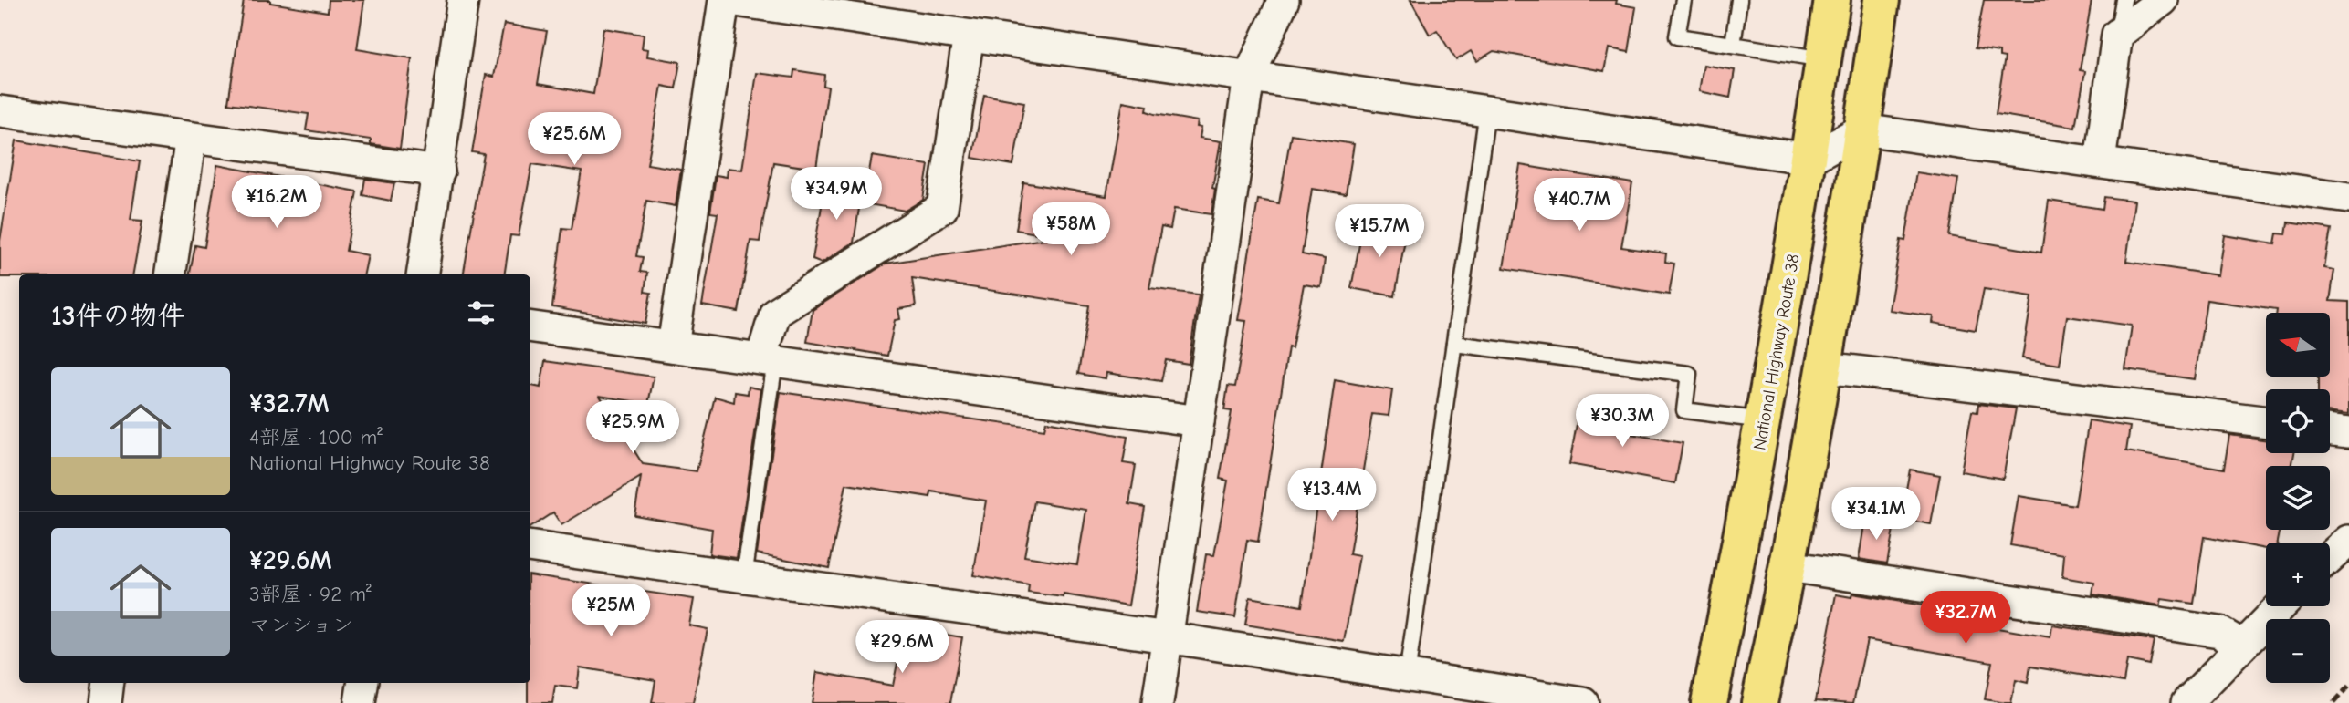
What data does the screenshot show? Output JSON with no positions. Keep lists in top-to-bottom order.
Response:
{
  "streets": {
    "highway": ["National Highway Route 38"]
  },
  "north": "left",
  "page": {
    "price": [
      "¥25.6M",
      "¥34.9M",
      "¥16.2M",
      "¥40.7M",
      "¥58M",
      "¥15.7M",
      "¥30.3M",
      "¥25.9M",
      "¥13.4M",
      "¥34.1M",
      "¥25M",
      "¥32.7M",
      "¥29.6M"
    ],
    "heading": "13件の物件",
    "map_buttons": ["+", "−"],
    "list": [
      {
        "name": "¥32.7M",
        "note": "4部屋 · 100 m² · National Highway Route 38"
      },
      {
        "name": "¥29.6M",
        "note": "3部屋 · 92 m² · マンション"
      }
    ]
  }
}
